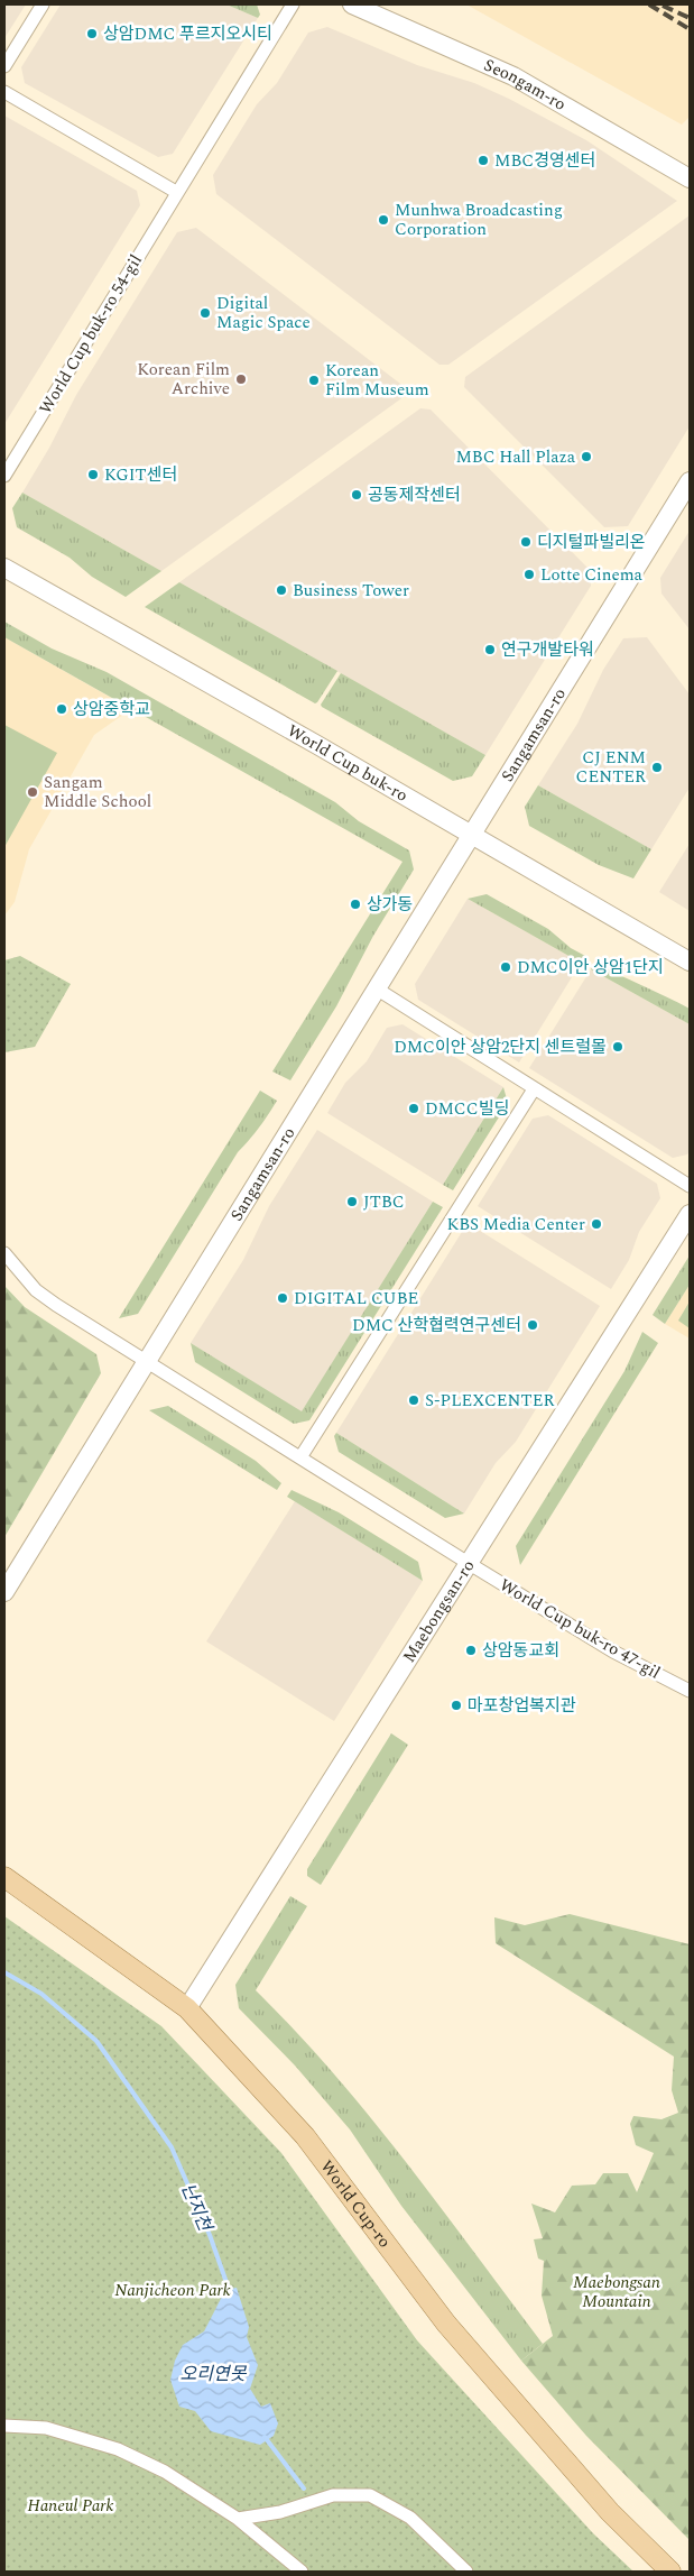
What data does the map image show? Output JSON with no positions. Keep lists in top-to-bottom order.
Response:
{
  "streets": {
    "main road": [
      "Seongam-ro",
      "Sangamsan-ro",
      "World Cup buk-ro",
      "Maebongsan-ro",
      "World Cup-ro"
    ],
    "street": ["World Cup buk-ro 54-gil", "World Cup buk-ro 47-gil"]
  },
  "crossings": [
    ["Sangamsan-ro", "World Cup buk-ro"],
    ["Maebongsan-ro", "World Cup buk-ro 47-gil"],
    ["Maebongsan-ro", "World Cup-ro"]
  ],
  "water": ["난지천", "오리연못"],
  "parks": ["Maebongsan Mountain", "Nanjicheon Park", "Haneul Park"],
  "places": [
    "상암DMC 푸르지오시티",
    "MBC경영센터",
    "Munhwa Broadcasting Corporation",
    "Digital Magic Space",
    "Korean Film Archive",
    "Korean Film Museum",
    "MBC Hall Plaza",
    "KGIT센터",
    "공동제작센터",
    "디지털파빌리온",
    "Lotte Cinema",
    "Business Tower",
    "연구개발타워",
    "상암중학교",
    "CJ ENM CENTER",
    "Sangam Middle School",
    "상가동",
    "DMC이안 상암1단지",
    "DMC이안 상암2단지 센트럴몰",
    "DMCC빌딩",
    "JTBC",
    "KBS Media Center",
    "DIGITAL CUBE",
    "DMC 산학협력연구센터",
    "S-PLEXCENTER",
    "상암동교회",
    "마포창업복지관"
  ]
}
